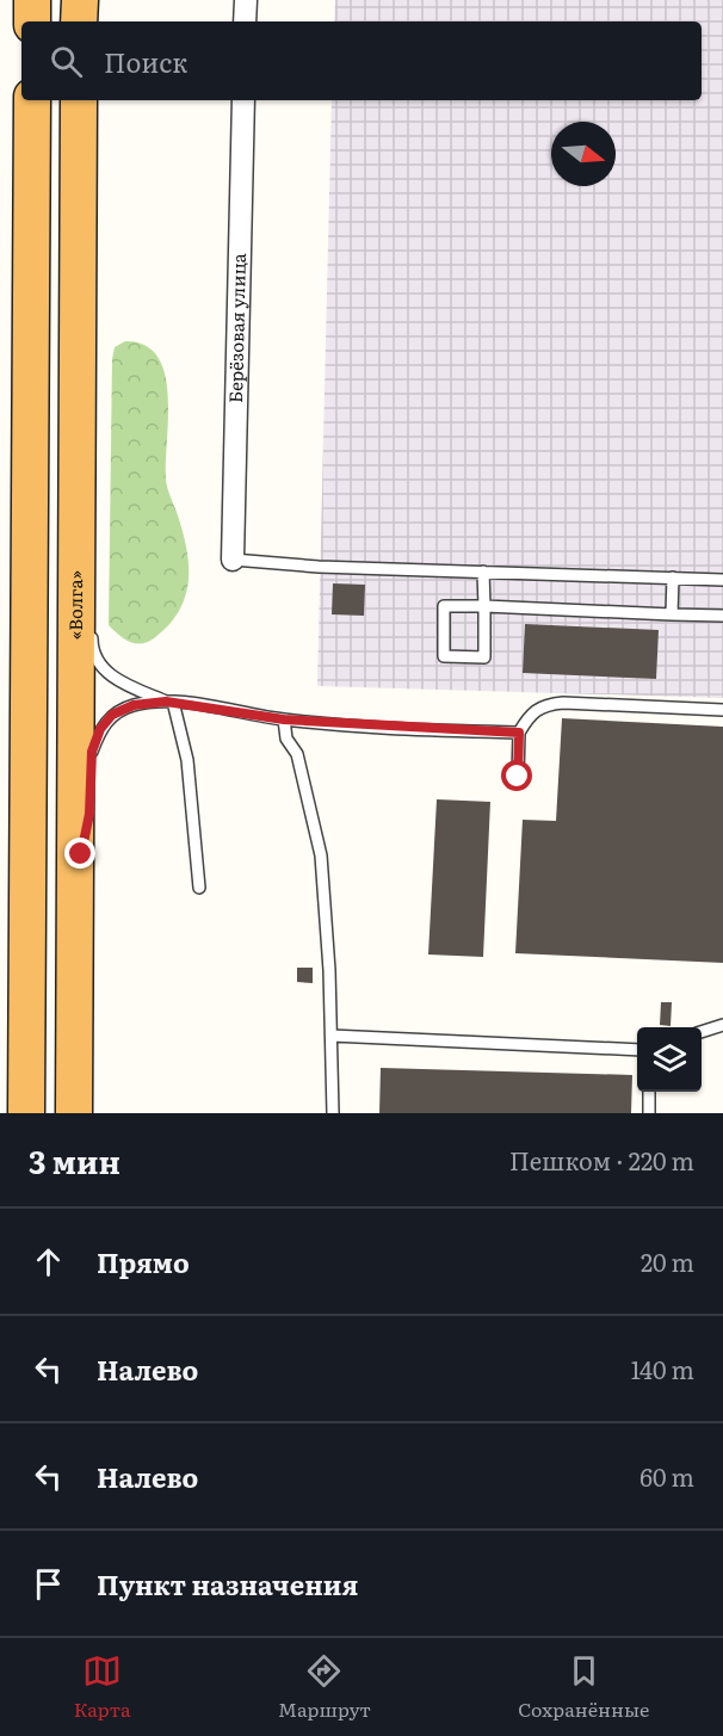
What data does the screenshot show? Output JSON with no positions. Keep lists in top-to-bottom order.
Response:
{
  "streets": {
    "highway": ["«Волга»"],
    "street": ["Берёзовая улица"]
  },
  "north": "right",
  "page": {
    "search": "Поиск",
    "heading": ["3 мин", "Пешком · 220 m"],
    "list": [
      ["Прямо", "20 m"],
      ["Налево", "140 m"],
      ["Налево", "60 m"],
      "Пункт назначения"
    ],
    "nav": ["Карта", "Маршрут", "Сохранённые"]
  }
}
